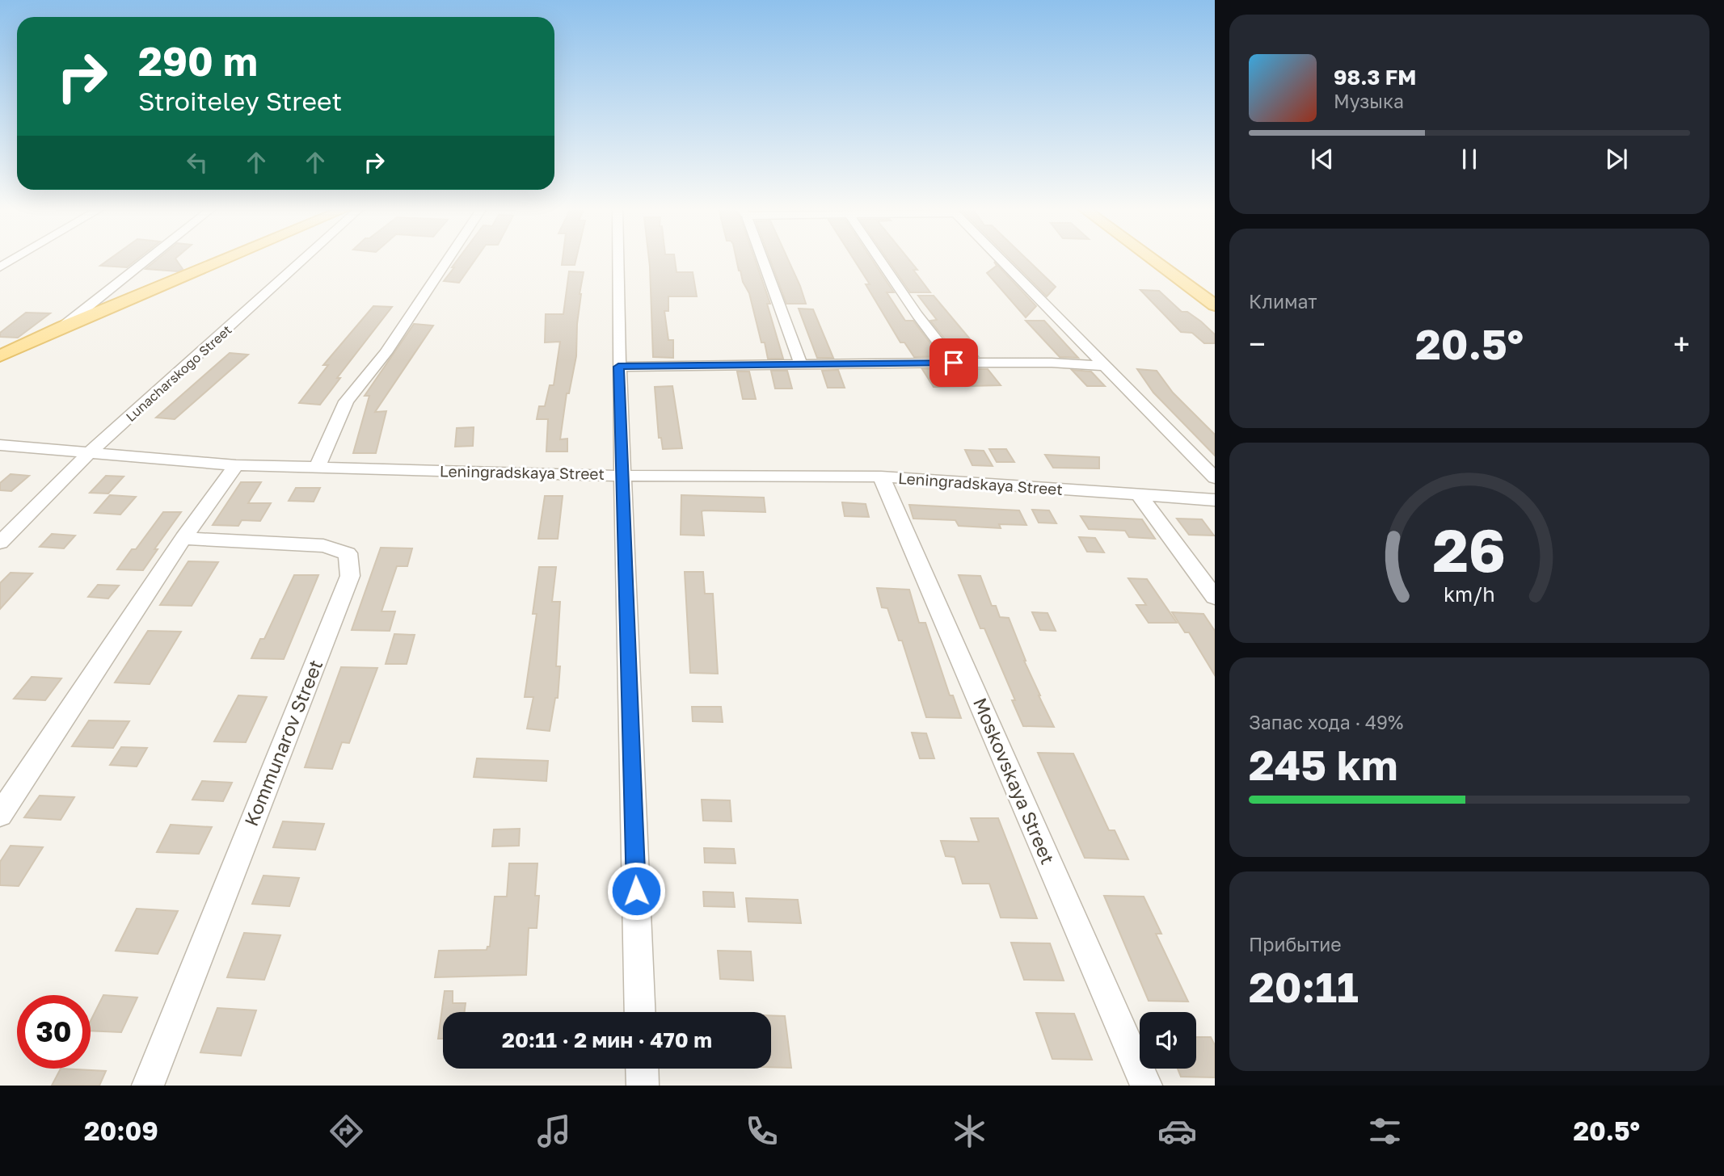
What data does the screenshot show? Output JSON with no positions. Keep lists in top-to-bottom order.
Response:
{
  "streets": {
    "street": [
      "Lunacharskogo Street",
      "Leningradskaya Street",
      "Kommunarov Street",
      "Moskovskaya Street"
    ]
  },
  "crossings": [
    ["Lunacharskogo Street", "Leningradskaya Street"],
    ["Leningradskaya Street", "Moskovskaya Street"]
  ],
  "page": {
    "turn": ["290 m", "Stroiteley Street"],
    "song": ["98.3 FM", "Музыка"],
    "tile": [
      "Климат",
      ["Запас хода · 49%", "245 km"],
      ["Прибытие", "20:11"]
    ],
    "heat": ["−", "20.5°", "+"],
    "limit": "30",
    "trip": "20:11 · 2 мин · 470 m",
    "tabs": ["20:09", "20.5°"],
    "gauge": ["26", "km/h"]
  }
}
